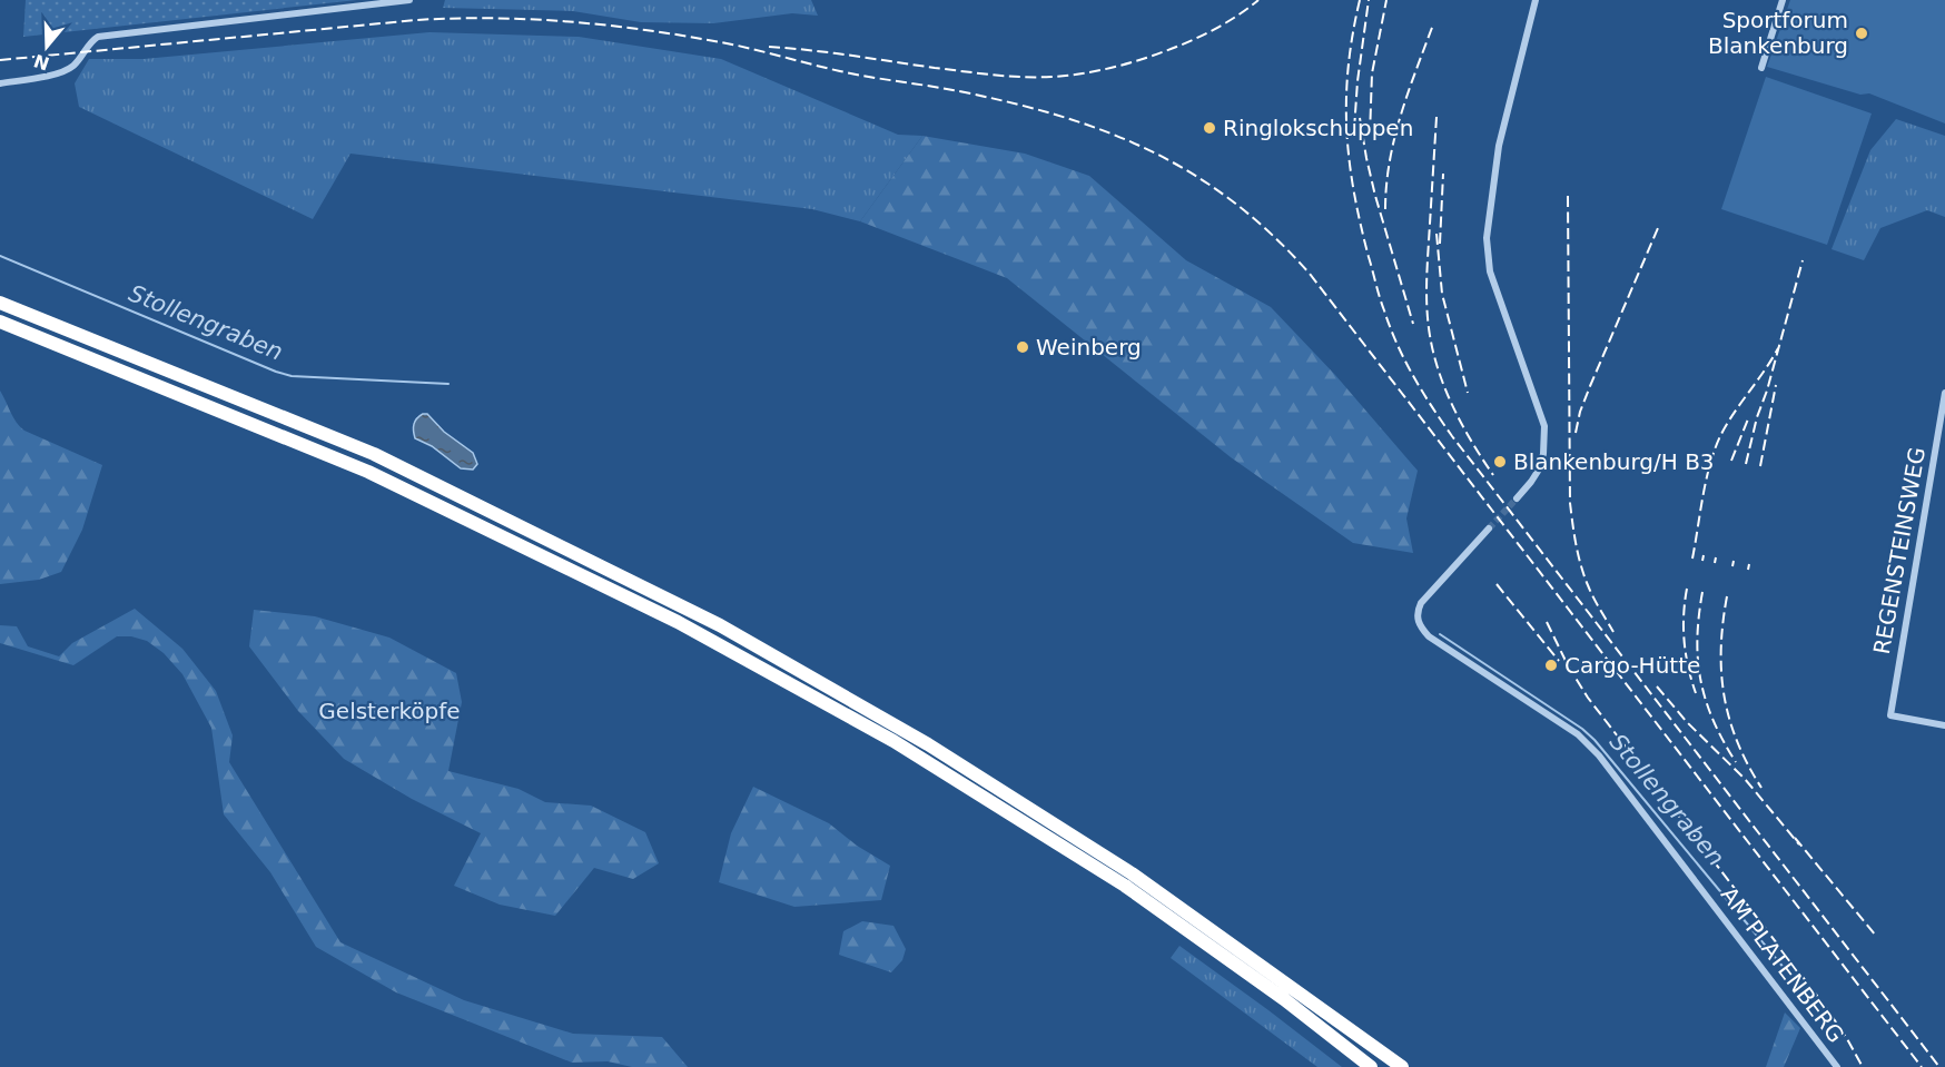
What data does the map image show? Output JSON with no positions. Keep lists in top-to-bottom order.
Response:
{
  "streets": {
    "street": ["REGENSTEINSWEG", "AM PLATENBERG"]
  },
  "water": ["Stollengraben"],
  "parks": ["Gelsterköpfe"],
  "places": [
    "Sportforum Blankenburg",
    "Ringlokschuppen",
    "Weinberg",
    "Blankenburg/H B3",
    "Cargo-Hütte"
  ],
  "north": "bottom"
}
